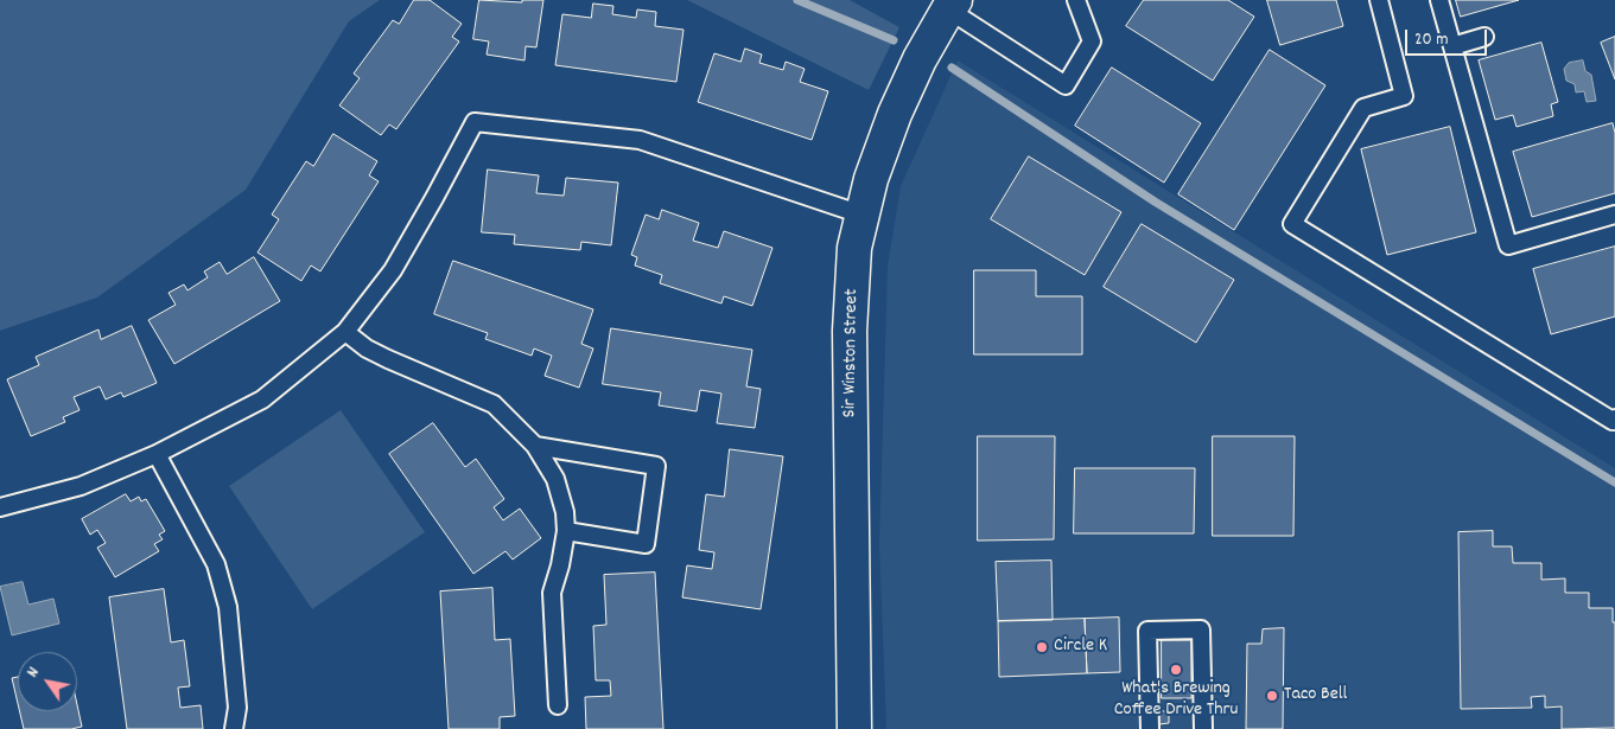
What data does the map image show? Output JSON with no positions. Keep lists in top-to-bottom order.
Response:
{
  "streets": {
    "street": ["Sir Winston Street"]
  },
  "places": ["Circle K", "What's Brewing Coffee Drive Thru", "Taco Bell"],
  "scale_bar": "20 m",
  "north": "top left"
}
